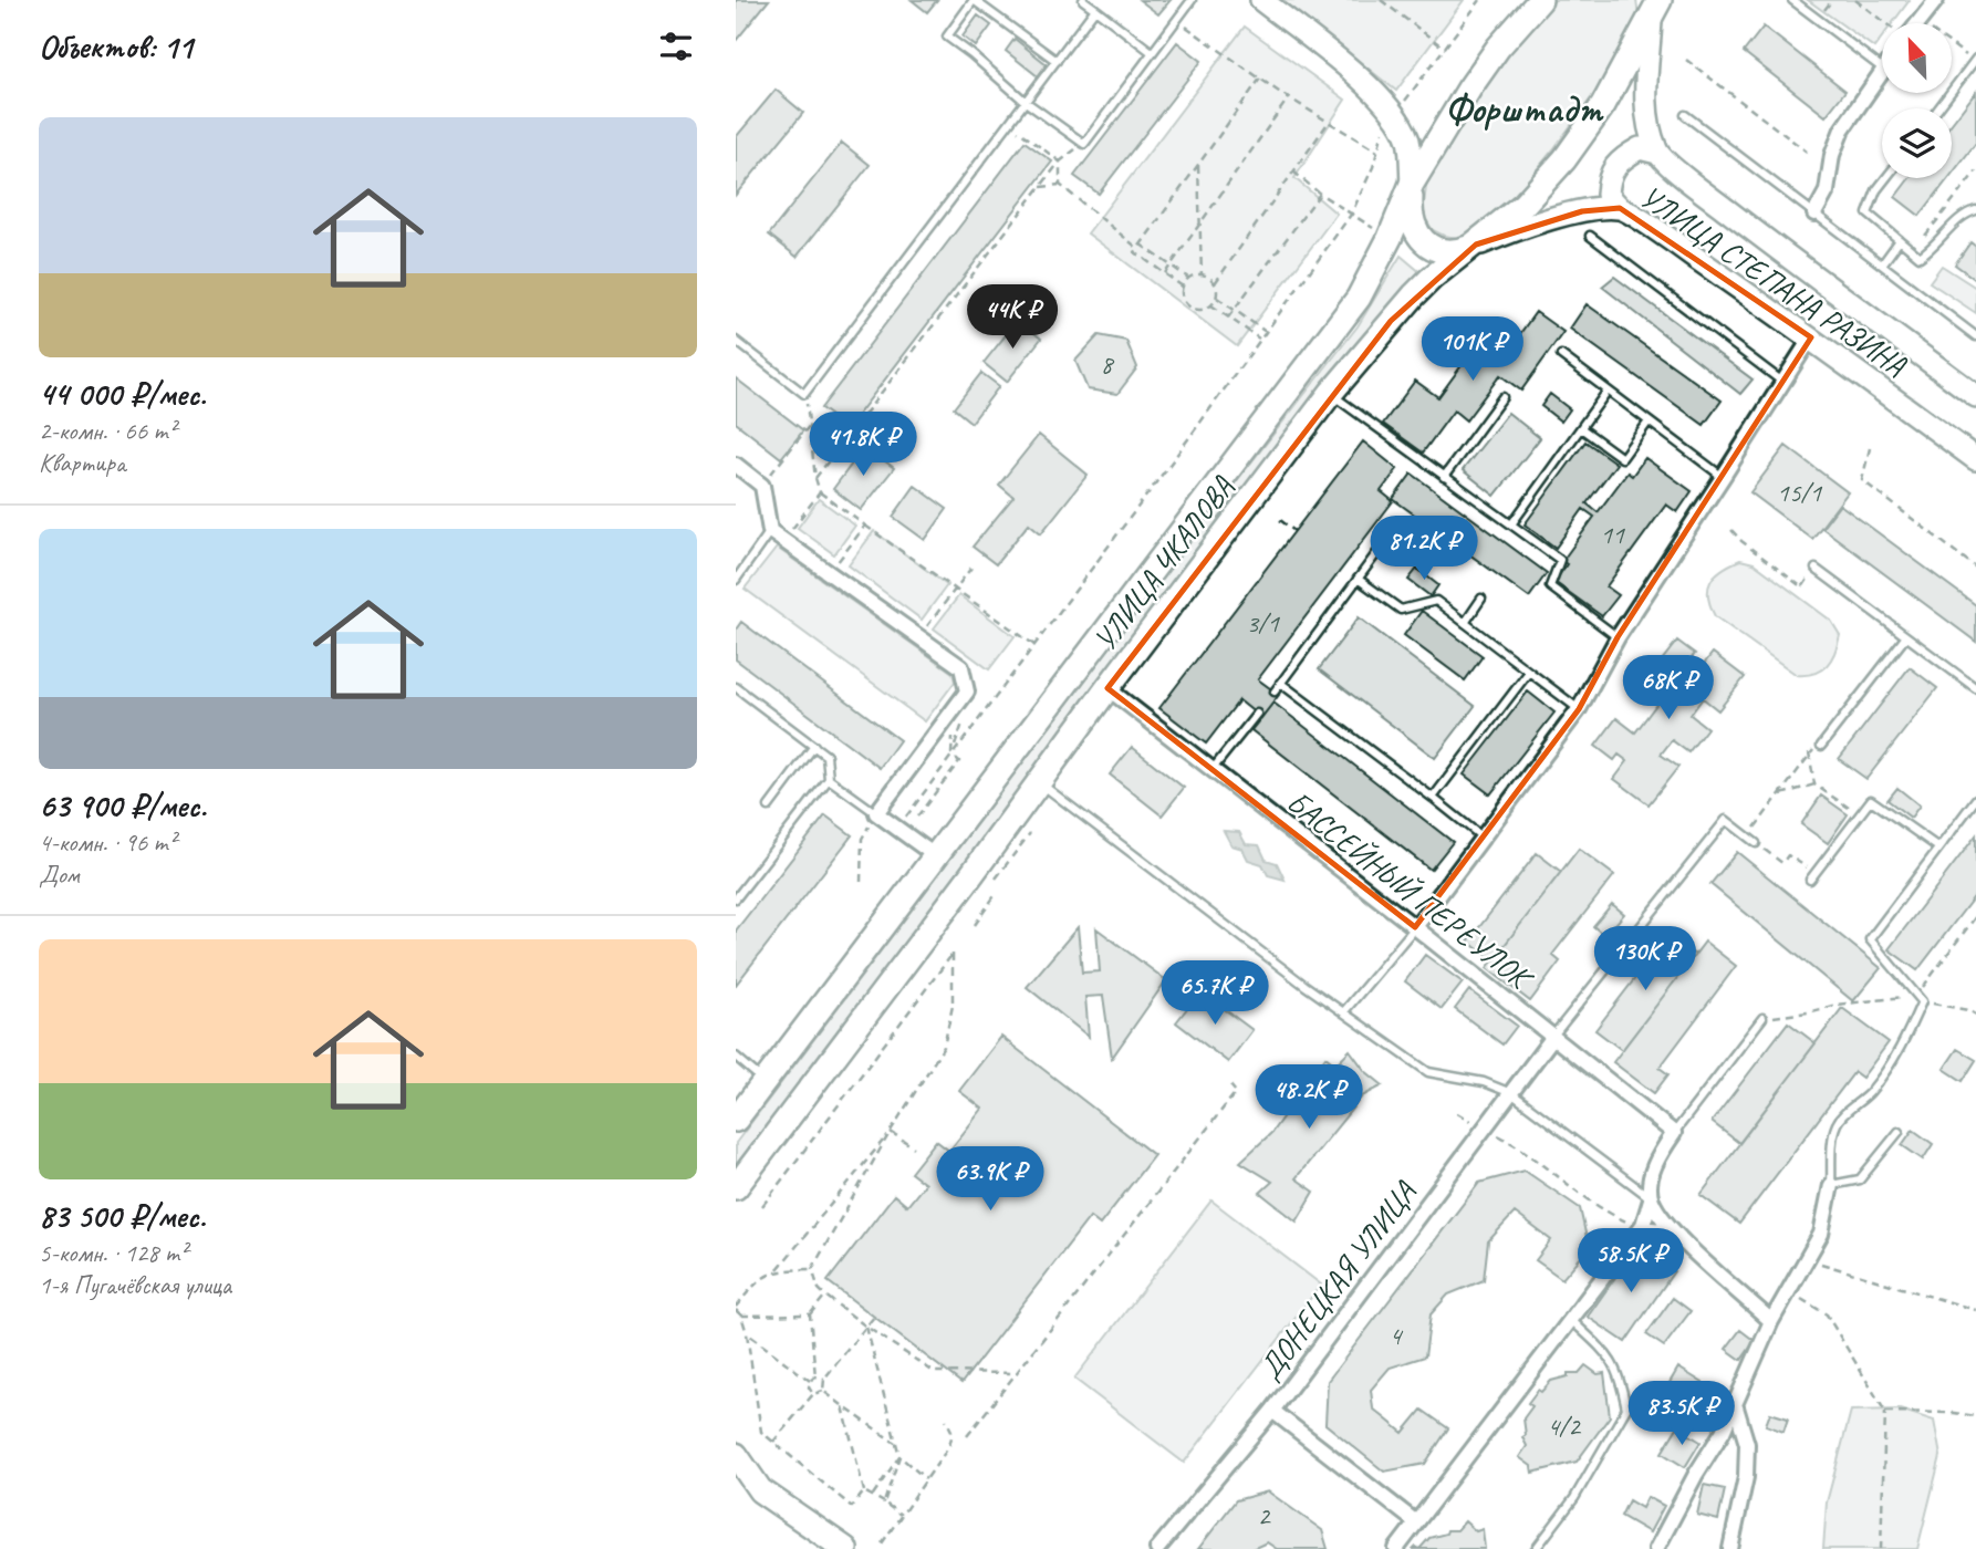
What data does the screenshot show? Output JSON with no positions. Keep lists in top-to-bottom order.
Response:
{
  "streets": {
    "main road": ["УЛИЦА СТЕПАНА РАЗИНА", "УЛИЦА ЧКАЛОВА"],
    "street": ["БАССЕЙНЫЙ ПЕРЕУЛОК", "ДОНЕЦКАЯ УЛИЦА"]
  },
  "crossings": [
    ["УЛИЦА СТЕПАНА РАЗИНА", "УЛИЦА ЧКАЛОВА"],
    ["УЛИЦА ЧКАЛОВА", "БАССЕЙНЫЙ ПЕРЕУЛОК"],
    ["БАССЕЙНЫЙ ПЕРЕУЛОК", "ДОНЕЦКАЯ УЛИЦА"]
  ],
  "districts": ["Форштадт"],
  "house_numbers": [
    "8",
    "15/1",
    "11",
    "3/1",
    "4",
    "4/2",
    "2"
  ],
  "north": "top left",
  "page": {
    "heading": "Объектов: 11",
    "list": [
      {
        "name": "44 000 ₽/мес.",
        "note": "2-комн. · 66 m² · Квартира"
      },
      {
        "name": "63 900 ₽/мес.",
        "note": "4-комн. · 96 m² · Дом"
      },
      {
        "name": "83 500 ₽/мес.",
        "note": "5-комн. · 128 m² · 1-я Пугачёвская улица"
      }
    ],
    "price": [
      "44K ₽",
      "101K ₽",
      "41.8K ₽",
      "81.2K ₽",
      "68K ₽",
      "130K ₽",
      "65.7K ₽",
      "48.2K ₽",
      "63.9K ₽",
      "58.5K ₽",
      "83.5K ₽"
    ]
  }
}
